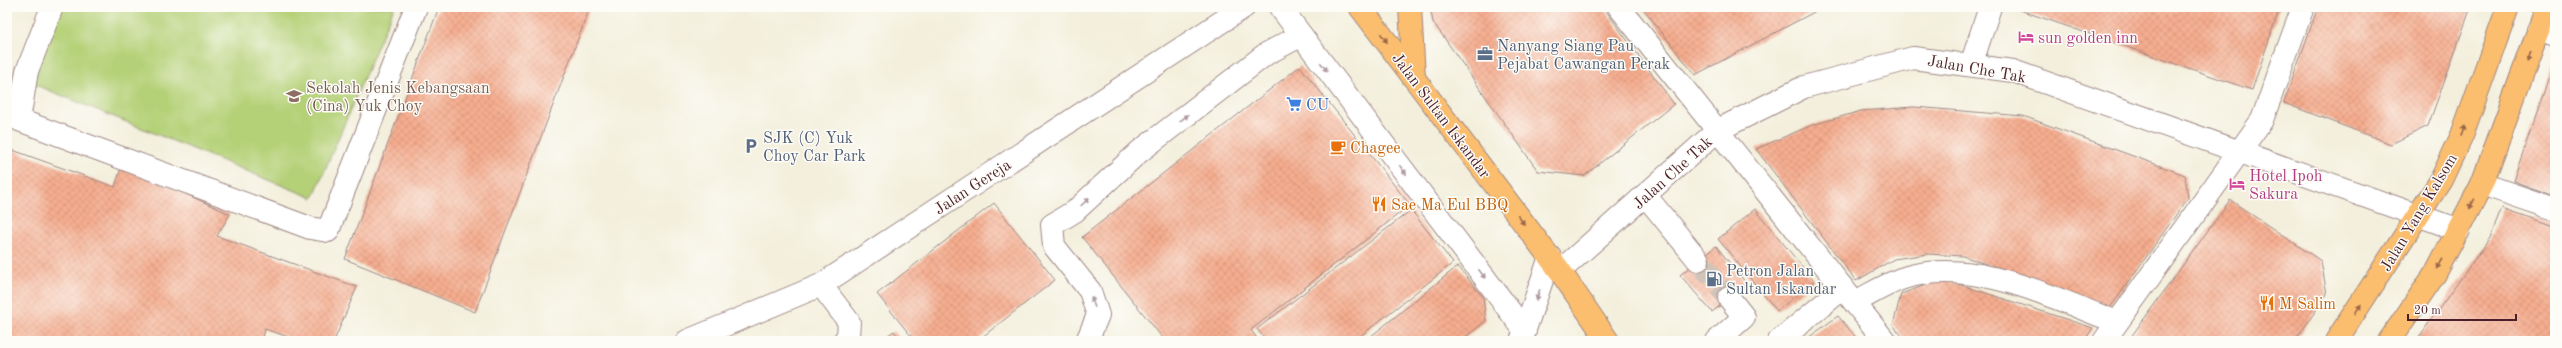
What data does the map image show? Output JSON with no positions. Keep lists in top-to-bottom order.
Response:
{
  "streets": {
    "main road": ["Jalan Sultan Iskandar", "Jalan Yang Kalsom"],
    "street": ["Jalan Che Tak", "Jalan Gereja"]
  },
  "crossings": [
    ["Jalan Che Tak", "Jalan Sultan Iskandar"],
    ["Jalan Che Tak", "Jalan Yang Kalsom"]
  ],
  "one_way": ["Jalan Sultan Iskandar"],
  "places": {
    "hotel": ["sun golden inn", "Hotel Ipoh Sakura"],
    "office": ["Nanyang Siang Pau Pejabat Cawangan Perak"],
    "school or university": ["Sekolah Jenis Kebangsaan (Cina) Yuk Choy"],
    "supermarket": ["CU"],
    "parking": ["SJK (C) Yuk Choy Car Park"],
    "cafe": ["Chagee"],
    "restaurant": ["Sae Ma Eul BBQ", "M Salim"],
    "fuel station": ["Petron Jalan Sultan Iskandar"]
  },
  "scale_bar": "20 m"
}
